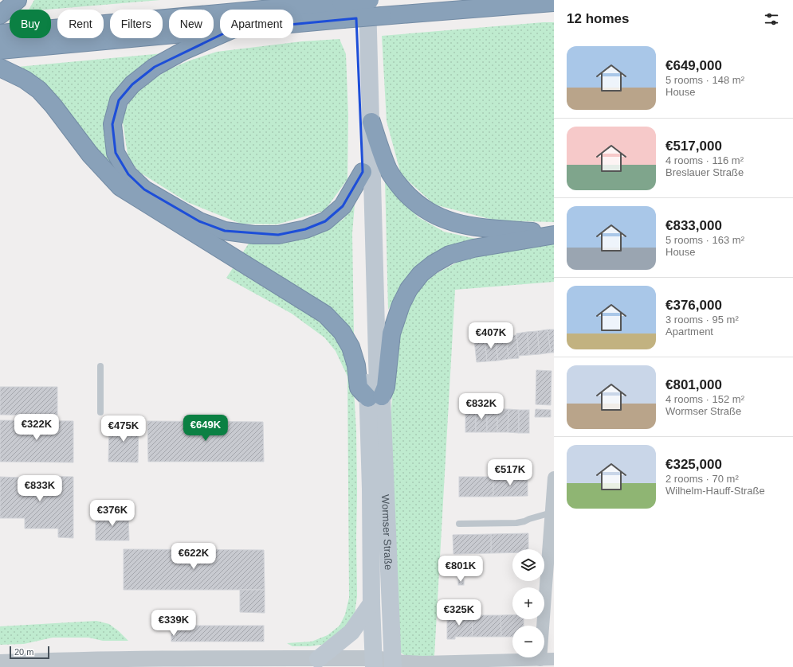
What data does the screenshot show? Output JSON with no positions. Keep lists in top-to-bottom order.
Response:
{
  "streets": {
    "main road": ["Wormser Straße"]
  },
  "scale_bar": "20 m",
  "page": {
    "heading": "12 homes",
    "chip": [
      "Buy",
      "Rent",
      "Filters",
      "New",
      "Apartment"
    ],
    "list": [
      {
        "name": "€649,000",
        "note": "5 rooms · 148 m² · House"
      },
      {
        "name": "€517,000",
        "note": "4 rooms · 116 m² · Breslauer Straße"
      },
      {
        "name": "€833,000",
        "note": "5 rooms · 163 m² · House"
      },
      {
        "name": "€376,000",
        "note": "3 rooms · 95 m² · Apartment"
      },
      {
        "name": "€801,000",
        "note": "4 rooms · 152 m² · Wormser Straße"
      },
      {
        "name": "€325,000",
        "note": "2 rooms · 70 m² · Wilhelm-Hauff-Straße"
      }
    ],
    "price": [
      "€407K",
      "€832K",
      "€322K",
      "€649K",
      "€475K",
      "€517K",
      "€833K",
      "€376K",
      "€622K",
      "€801K",
      "€325K",
      "€339K"
    ],
    "map_buttons": ["+", "−"],
    "scale": "20 m"
  }
}
